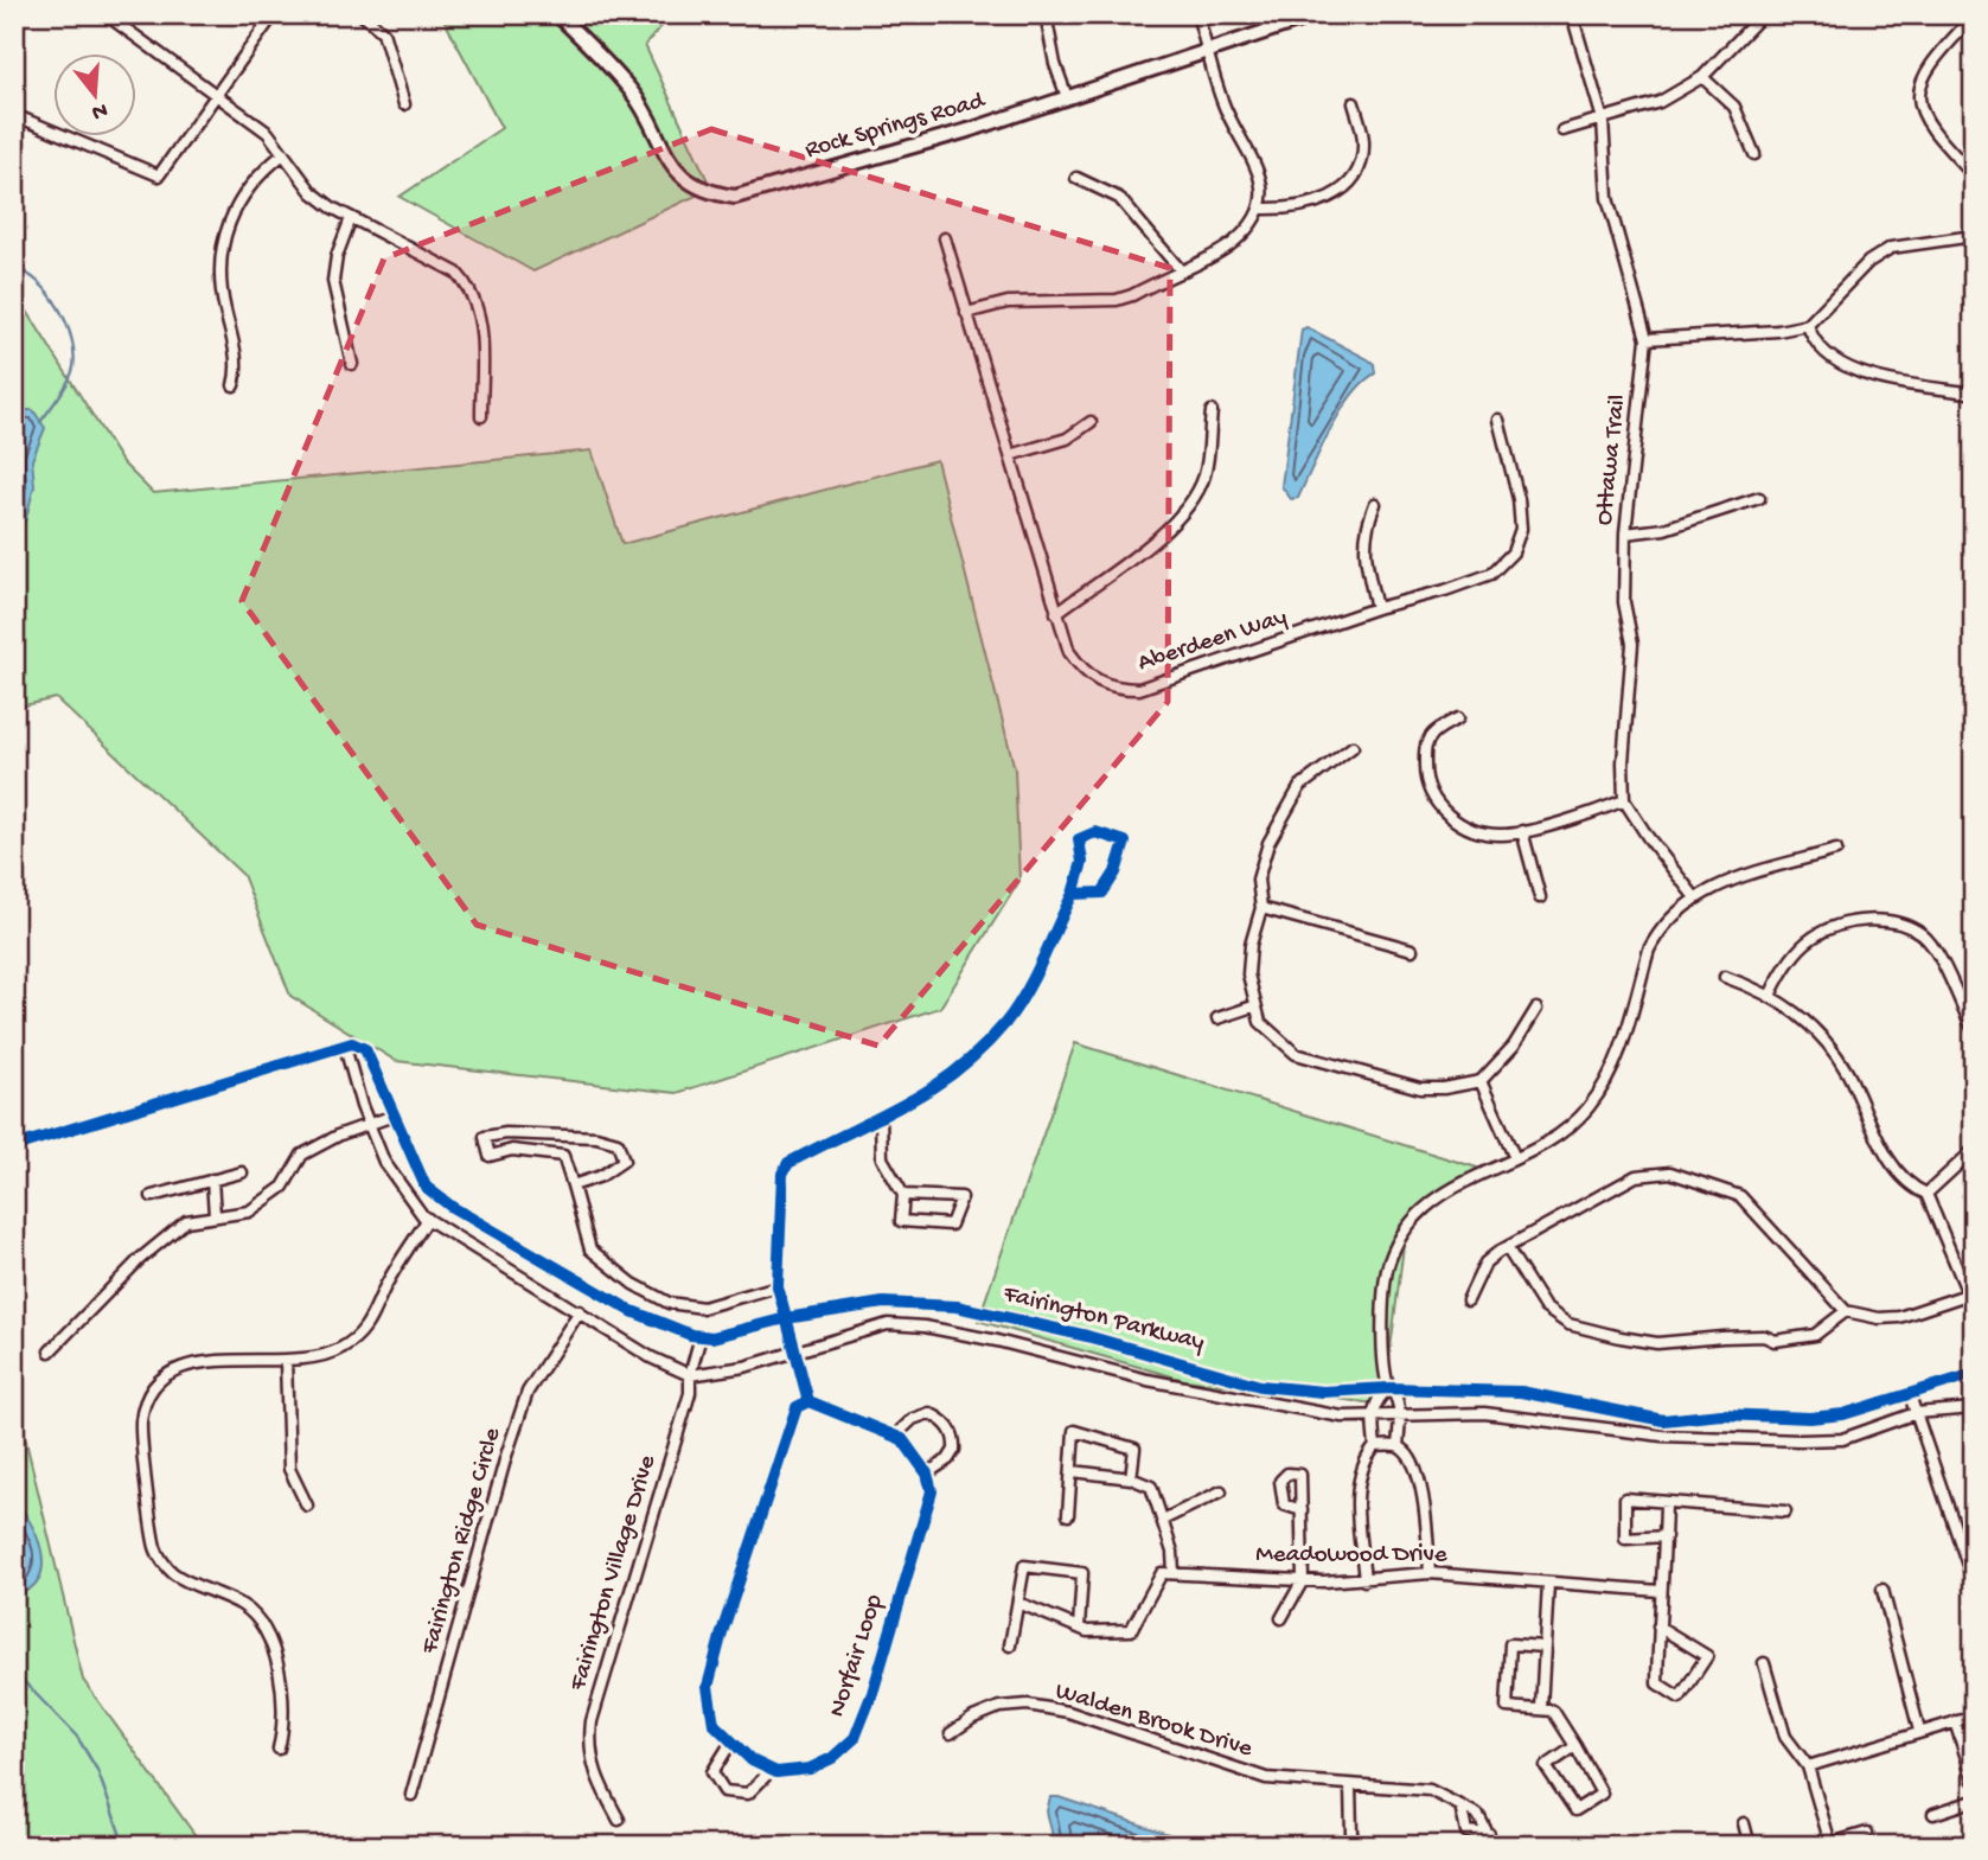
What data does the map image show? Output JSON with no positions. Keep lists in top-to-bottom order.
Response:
{
  "streets": {
    "street": [
      "Rock Springs Road",
      "Ottawa Trail",
      "Aberdeen Way",
      "Fairington Parkway",
      "Fairington Ridge Circle",
      "Meadowood Drive",
      "Fairington Village Drive",
      "Norfair Loop",
      "Walden Brook Drive"
    ]
  },
  "crossings": [
    ["Fairington Parkway", "Fairington Village Drive"]
  ],
  "north": "bottom"
}
